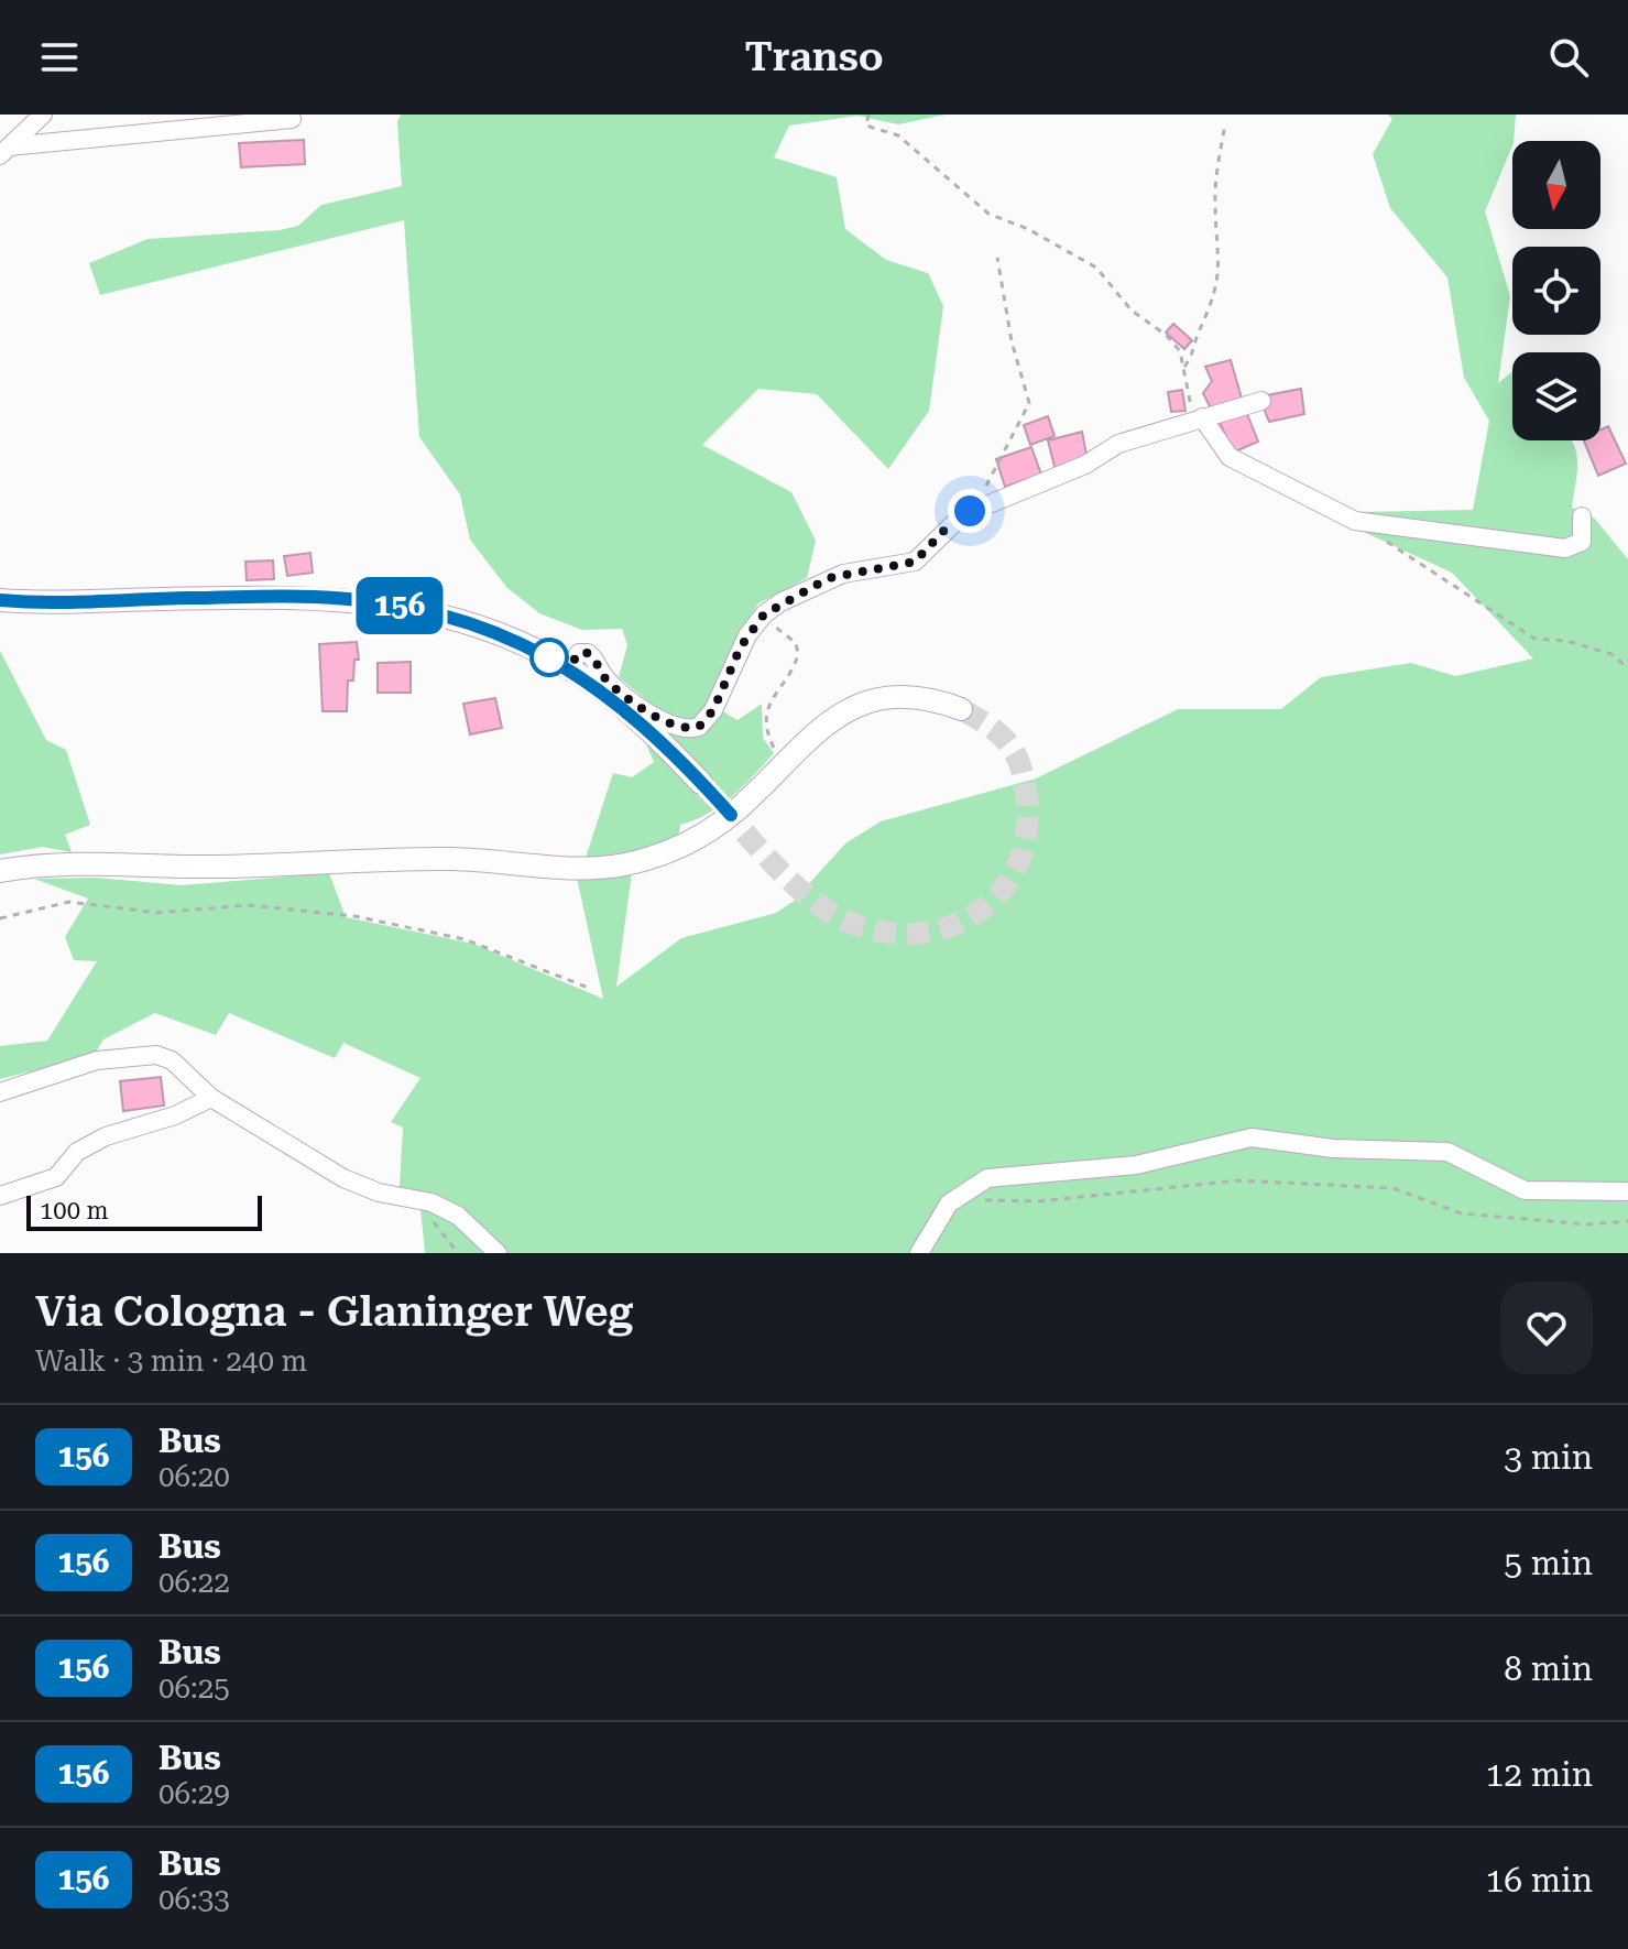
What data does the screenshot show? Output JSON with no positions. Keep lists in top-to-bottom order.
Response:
{
  "lines": ["bus line 156"],
  "scale_bar": "100 m",
  "north": "bottom",
  "page": {
    "header": "Transo",
    "on_map": "156",
    "scale": "100 m",
    "heading": ["Via Cologna - Glaninger Weg", "Walk · 3 min · 240 m"],
    "list": [
      {
        "mark": "156",
        "name": "Bus",
        "note": "06:20",
        "value": "3 min"
      },
      {
        "mark": "156",
        "name": "Bus",
        "note": "06:22",
        "value": "5 min"
      },
      {
        "mark": "156",
        "name": "Bus",
        "note": "06:25",
        "value": "8 min"
      },
      {
        "mark": "156",
        "name": "Bus",
        "note": "06:29",
        "value": "12 min"
      },
      {
        "mark": "156",
        "name": "Bus",
        "note": "06:33",
        "value": "16 min"
      }
    ]
  }
}
